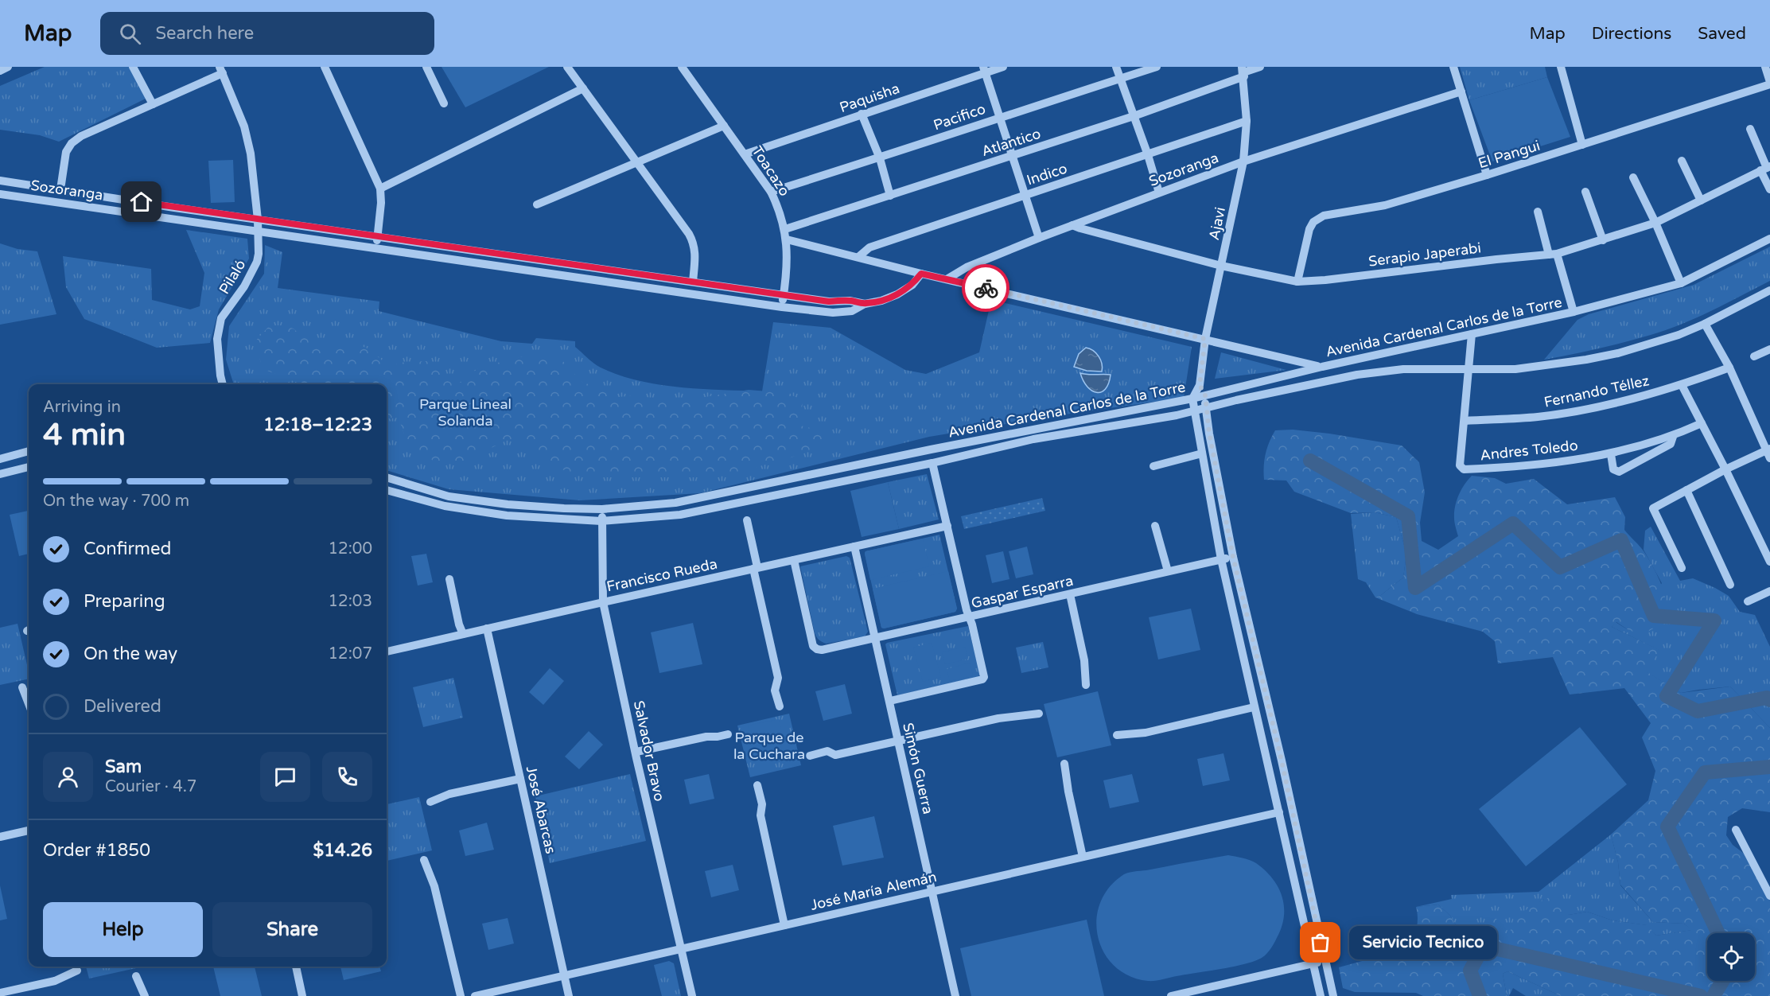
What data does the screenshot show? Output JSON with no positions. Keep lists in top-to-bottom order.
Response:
{
  "streets": {
    "street": [
      "Paquisha",
      "Pacifico",
      "Atlantico",
      "El Pangui",
      "Sozoranga",
      "Toacazo",
      "Indico",
      "Ajavi",
      "Serapio Japerabi",
      "Pilaló",
      "Avenida Cardenal Carlos de la Torre",
      "Fernando Téllez",
      "Andres Toledo",
      "Francisco Rueda",
      "Gaspar Esparra",
      "Salvador Bravo",
      "Simón Guerra",
      "José Abarcas",
      "José María Alemán"
    ]
  },
  "crossings": [
    ["Paquisha", "Toacazo"],
    ["Pacifico", "Toacazo"],
    ["Atlantico", "Toacazo"],
    ["Atlantico", "Ajavi"],
    ["El Pangui", "Serapio Japerabi"],
    ["Sozoranga", "Toacazo"],
    ["Sozoranga", "Ajavi"],
    ["Sozoranga", "Serapio Japerabi"],
    ["Sozoranga", "Pilaló"],
    ["Indico", "Ajavi"],
    ["Ajavi", "Serapio Japerabi"],
    ["Ajavi", "Avenida Cardenal Carlos de la Torre"],
    ["Avenida Cardenal Carlos de la Torre", "Andres Toledo"],
    ["Avenida Cardenal Carlos de la Torre", "Salvador Bravo"],
    ["Fernando Téllez", "Andres Toledo"],
    ["Francisco Rueda", "Gaspar Esparra"],
    ["Francisco Rueda", "Salvador Bravo"],
    ["Francisco Rueda", "Simón Guerra"],
    ["Francisco Rueda", "José Abarcas"],
    ["Gaspar Esparra", "Simón Guerra"],
    ["Salvador Bravo", "José María Alemán"],
    ["Simón Guerra", "José María Alemán"],
    ["José Abarcas", "José María Alemán"]
  ],
  "parks": ["Parque Lineal Solanda", "Parque de la Cuchara"],
  "places": ["Servicio Tecnico"],
  "page": {
    "header": "Map",
    "search": "Search here",
    "nav": ["Map", "Directions", "Saved"],
    "heading": ["4 min", "Arriving in", "12:18–12:23"],
    "panel": [
      "Sam",
      "Courier · 4.7",
      "Order #1850",
      "$14.26"
    ],
    "bar": "On the way · 700 m",
    "list": [
      ["Confirmed", "12:00"],
      ["Preparing", "12:03"],
      ["On the way", "12:07"],
      "Delivered"
    ],
    "buttons": ["Help", "Share"],
    "bubble": "Servicio Tecnico"
  }
}
